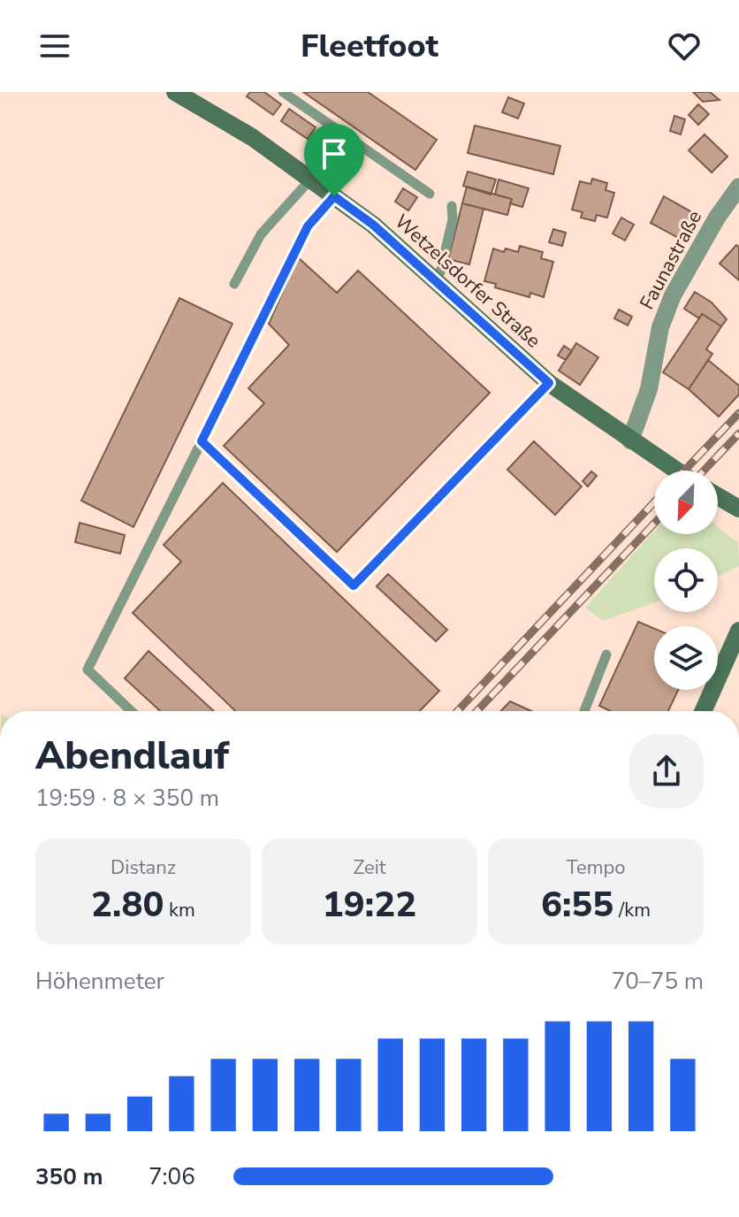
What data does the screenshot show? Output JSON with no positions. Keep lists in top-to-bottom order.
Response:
{
  "streets": {
    "main road": ["Wetzelsdorfer Straße"],
    "street": ["Faunastraße"]
  },
  "crossings": [
    ["Faunastraße", "Wetzelsdorfer Straße"]
  ],
  "north": "bottom left",
  "page": {
    "header": "Fleetfoot",
    "heading": ["Abendlauf", "19:59 · 8 × 350 m"],
    "stats": [
      ["Distanz", "2.80 km"],
      ["Zeit", "19:22"],
      ["Tempo", "6:55 /km"]
    ],
    "chart": ["Höhenmeter", "70–75 m"],
    "list": [
      {
        "name": "350 m",
        "note": "7:06"
      }
    ]
  }
}
